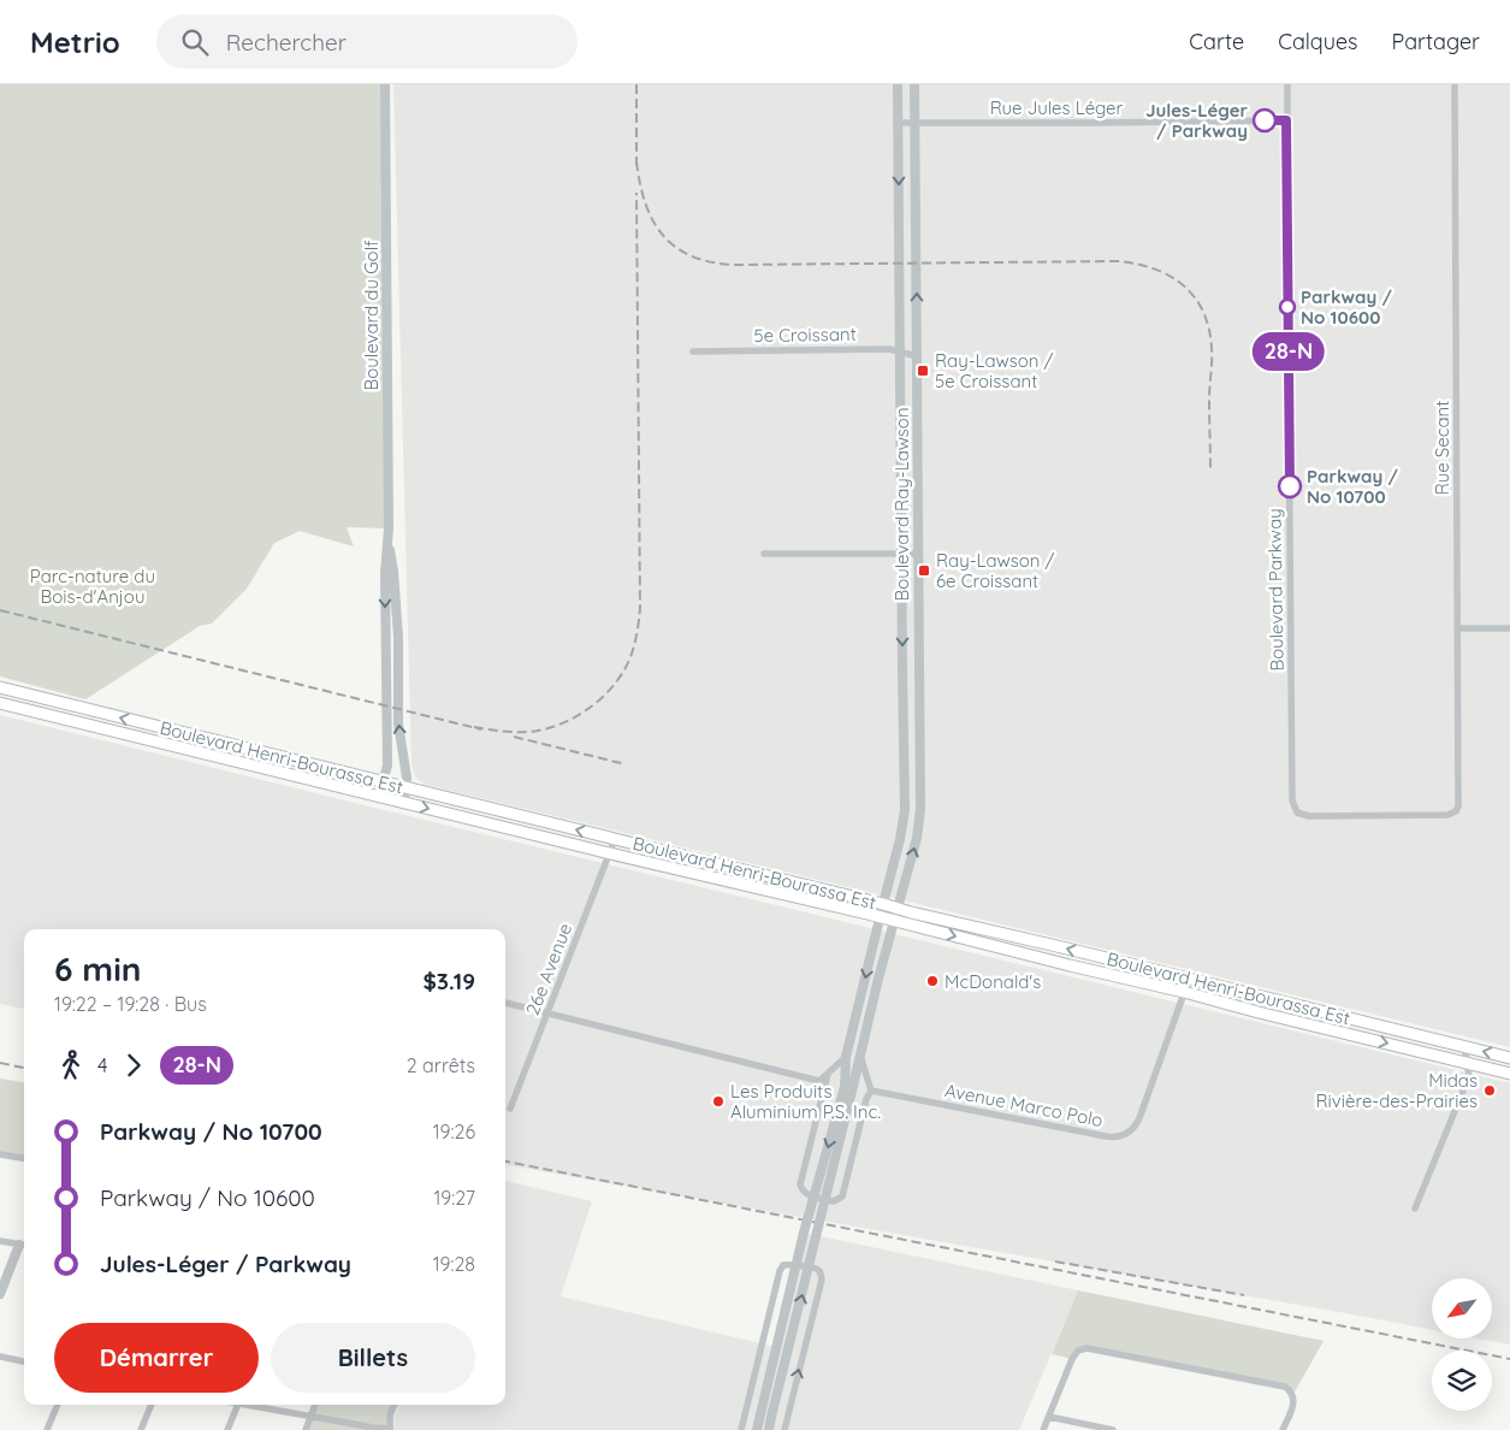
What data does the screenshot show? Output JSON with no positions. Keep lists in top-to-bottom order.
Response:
{
  "streets": {
    "main road": ["Boulevard Henri-Bourassa Est"],
    "street": [
      "Rue Jules Léger",
      "Boulevard du Golf",
      "5e Croissant",
      "Rue Secant",
      "Boulevard Ray-Lawson",
      "Boulevard Parkway",
      "26e Avenue",
      "Avenue Marco Polo"
    ]
  },
  "crossings": [
    ["Rue Jules Léger", "Boulevard Ray-Lawson"],
    ["Rue Jules Léger", "Boulevard Parkway"],
    ["Boulevard du Golf", "Boulevard Henri-Bourassa Est"],
    ["5e Croissant", "Boulevard Ray-Lawson"],
    ["Rue Secant", "Boulevard Parkway"],
    ["Boulevard Ray-Lawson", "Boulevard Henri-Bourassa Est"],
    ["Boulevard Henri-Bourassa Est", "26e Avenue"],
    ["Boulevard Henri-Bourassa Est", "Avenue Marco Polo"]
  ],
  "parks": ["Parc-nature du Bois-d'Anjou"],
  "places": {
    "other": [
      "Jules-Léger / Parkway",
      "Parkway / No 10600",
      "Parkway / No 10700",
      "McDonald's",
      "Midas Rivière-des-Prairies",
      "Les Produits Aluminium P.S. Inc."
    ],
    "transit": ["Ray-Lawson / 5e Croissant", "Ray-Lawson / 6e Croissant"]
  },
  "lines": ["bus line 28-N"],
  "north": "bottom left",
  "page": {
    "header": "Metrio",
    "search": "Rechercher",
    "nav": ["Carte", "Calques", "Partager"],
    "on_map": "28-N",
    "heading": ["6 min", "19:22 – 19:28 · Bus", "$3.19"],
    "legs": ["4", "28-N", "2 arrêts"],
    "list": [
      {
        "name": "Parkway / No 10700",
        "value": "19:26"
      },
      {
        "name": "Parkway / No 10600",
        "value": "19:27"
      },
      {
        "name": "Jules-Léger / Parkway",
        "value": "19:28"
      }
    ],
    "buttons": ["Démarrer", "Billets"]
  }
}
